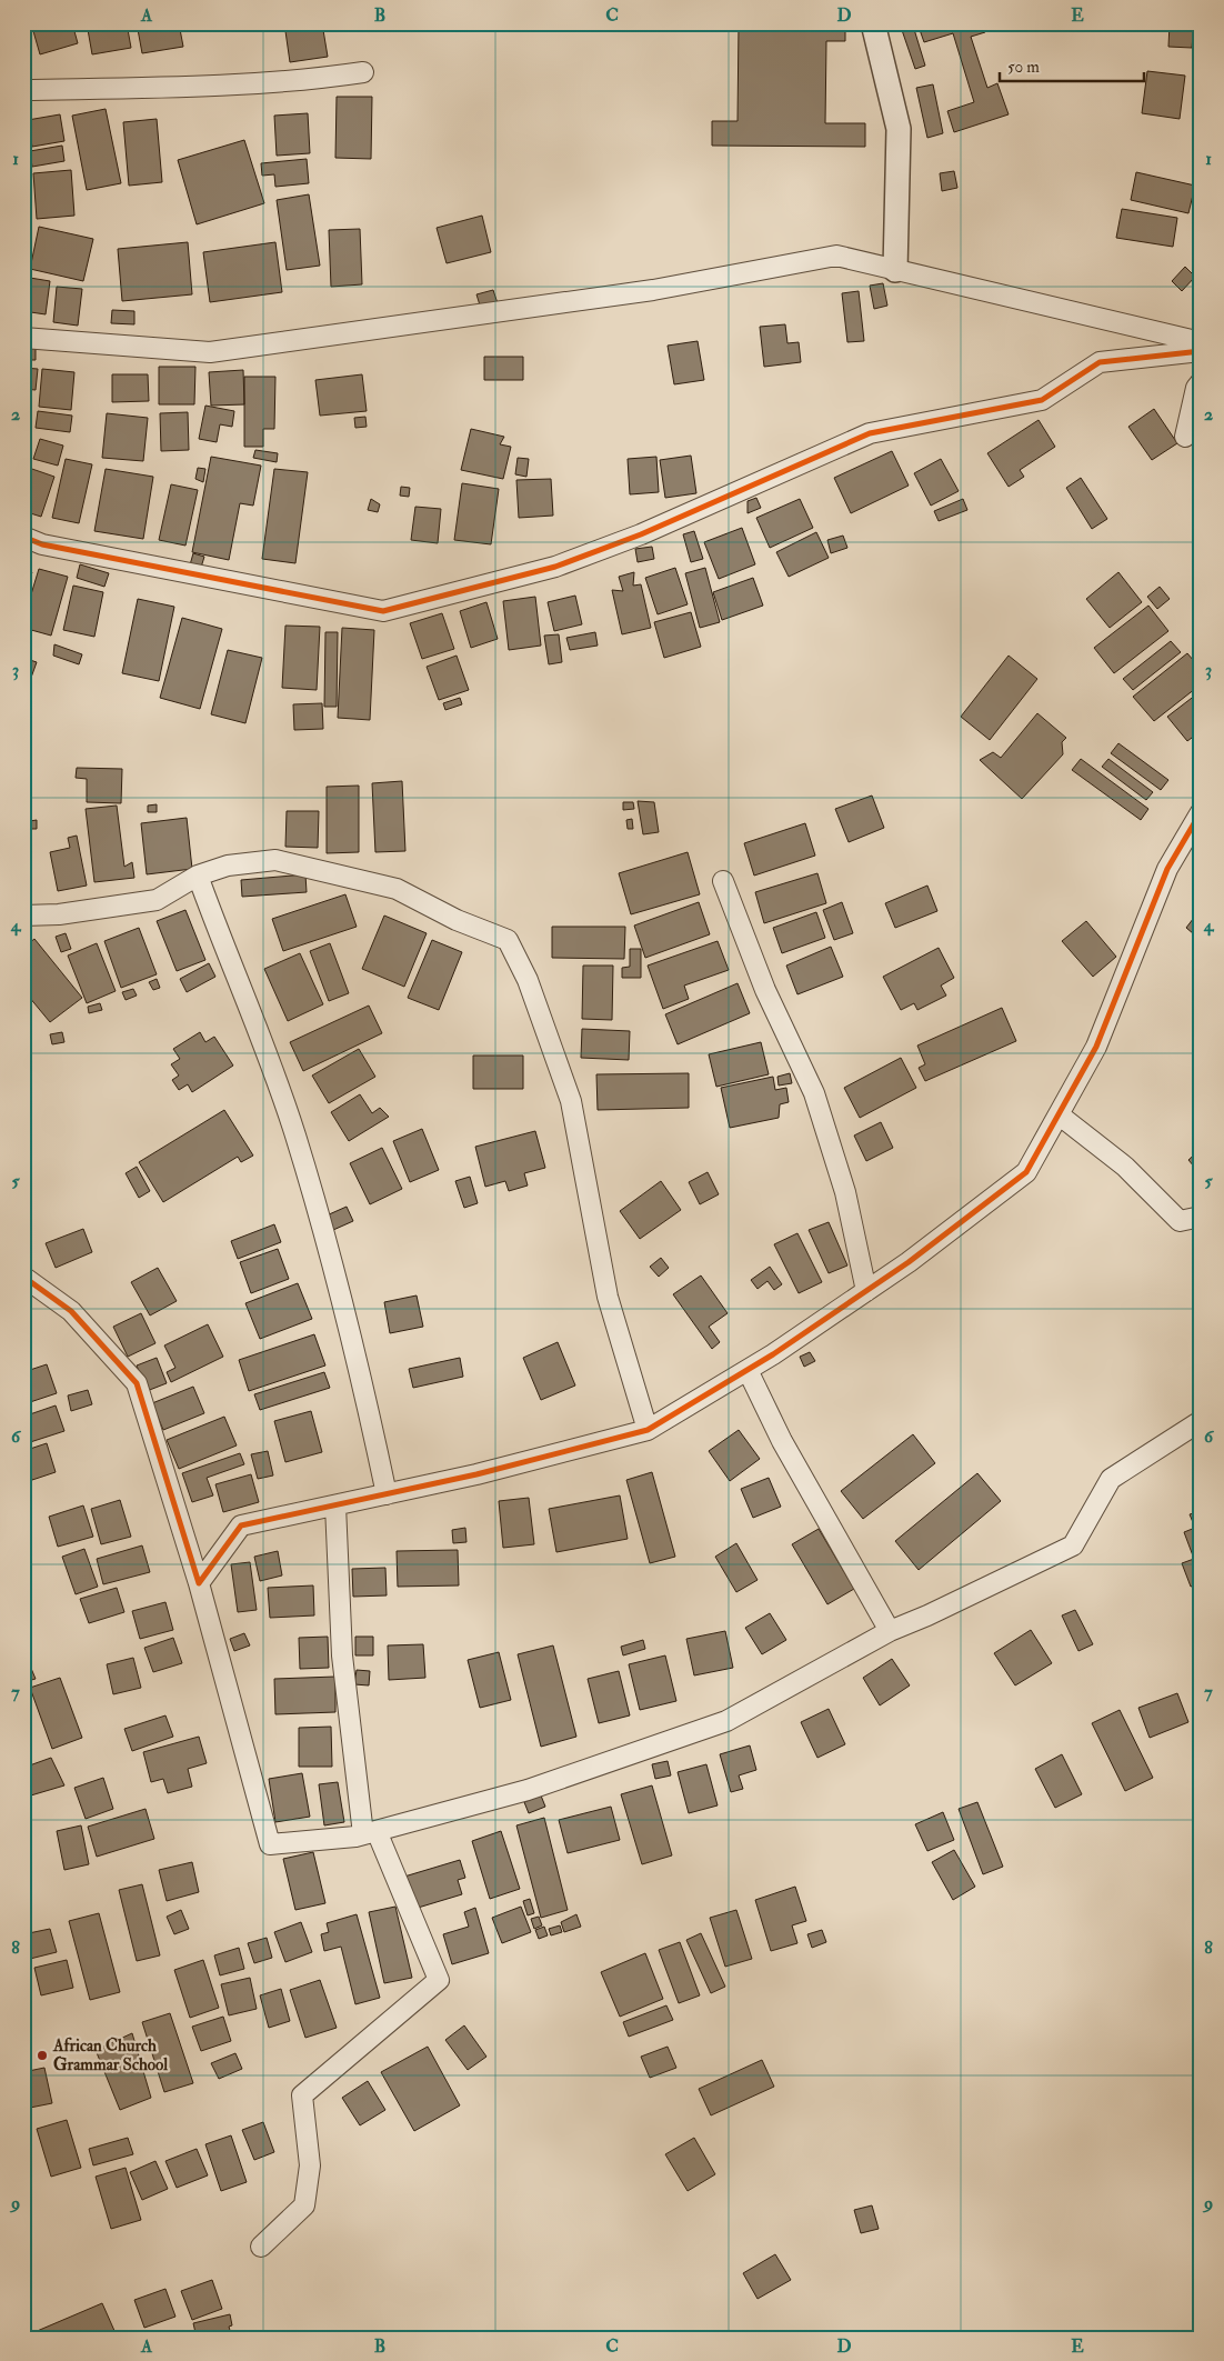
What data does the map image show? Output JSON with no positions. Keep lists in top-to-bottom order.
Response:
{
  "places": ["African Church Grammar School"],
  "scale_bar": "50 m",
  "grid": {
    "columns": [
      "A",
      "B",
      "C",
      "D",
      "E"
    ],
    "rows": [
      "1",
      "2",
      "3",
      "4",
      "5",
      "6",
      "7",
      "8",
      "9"
    ]
  }
}
